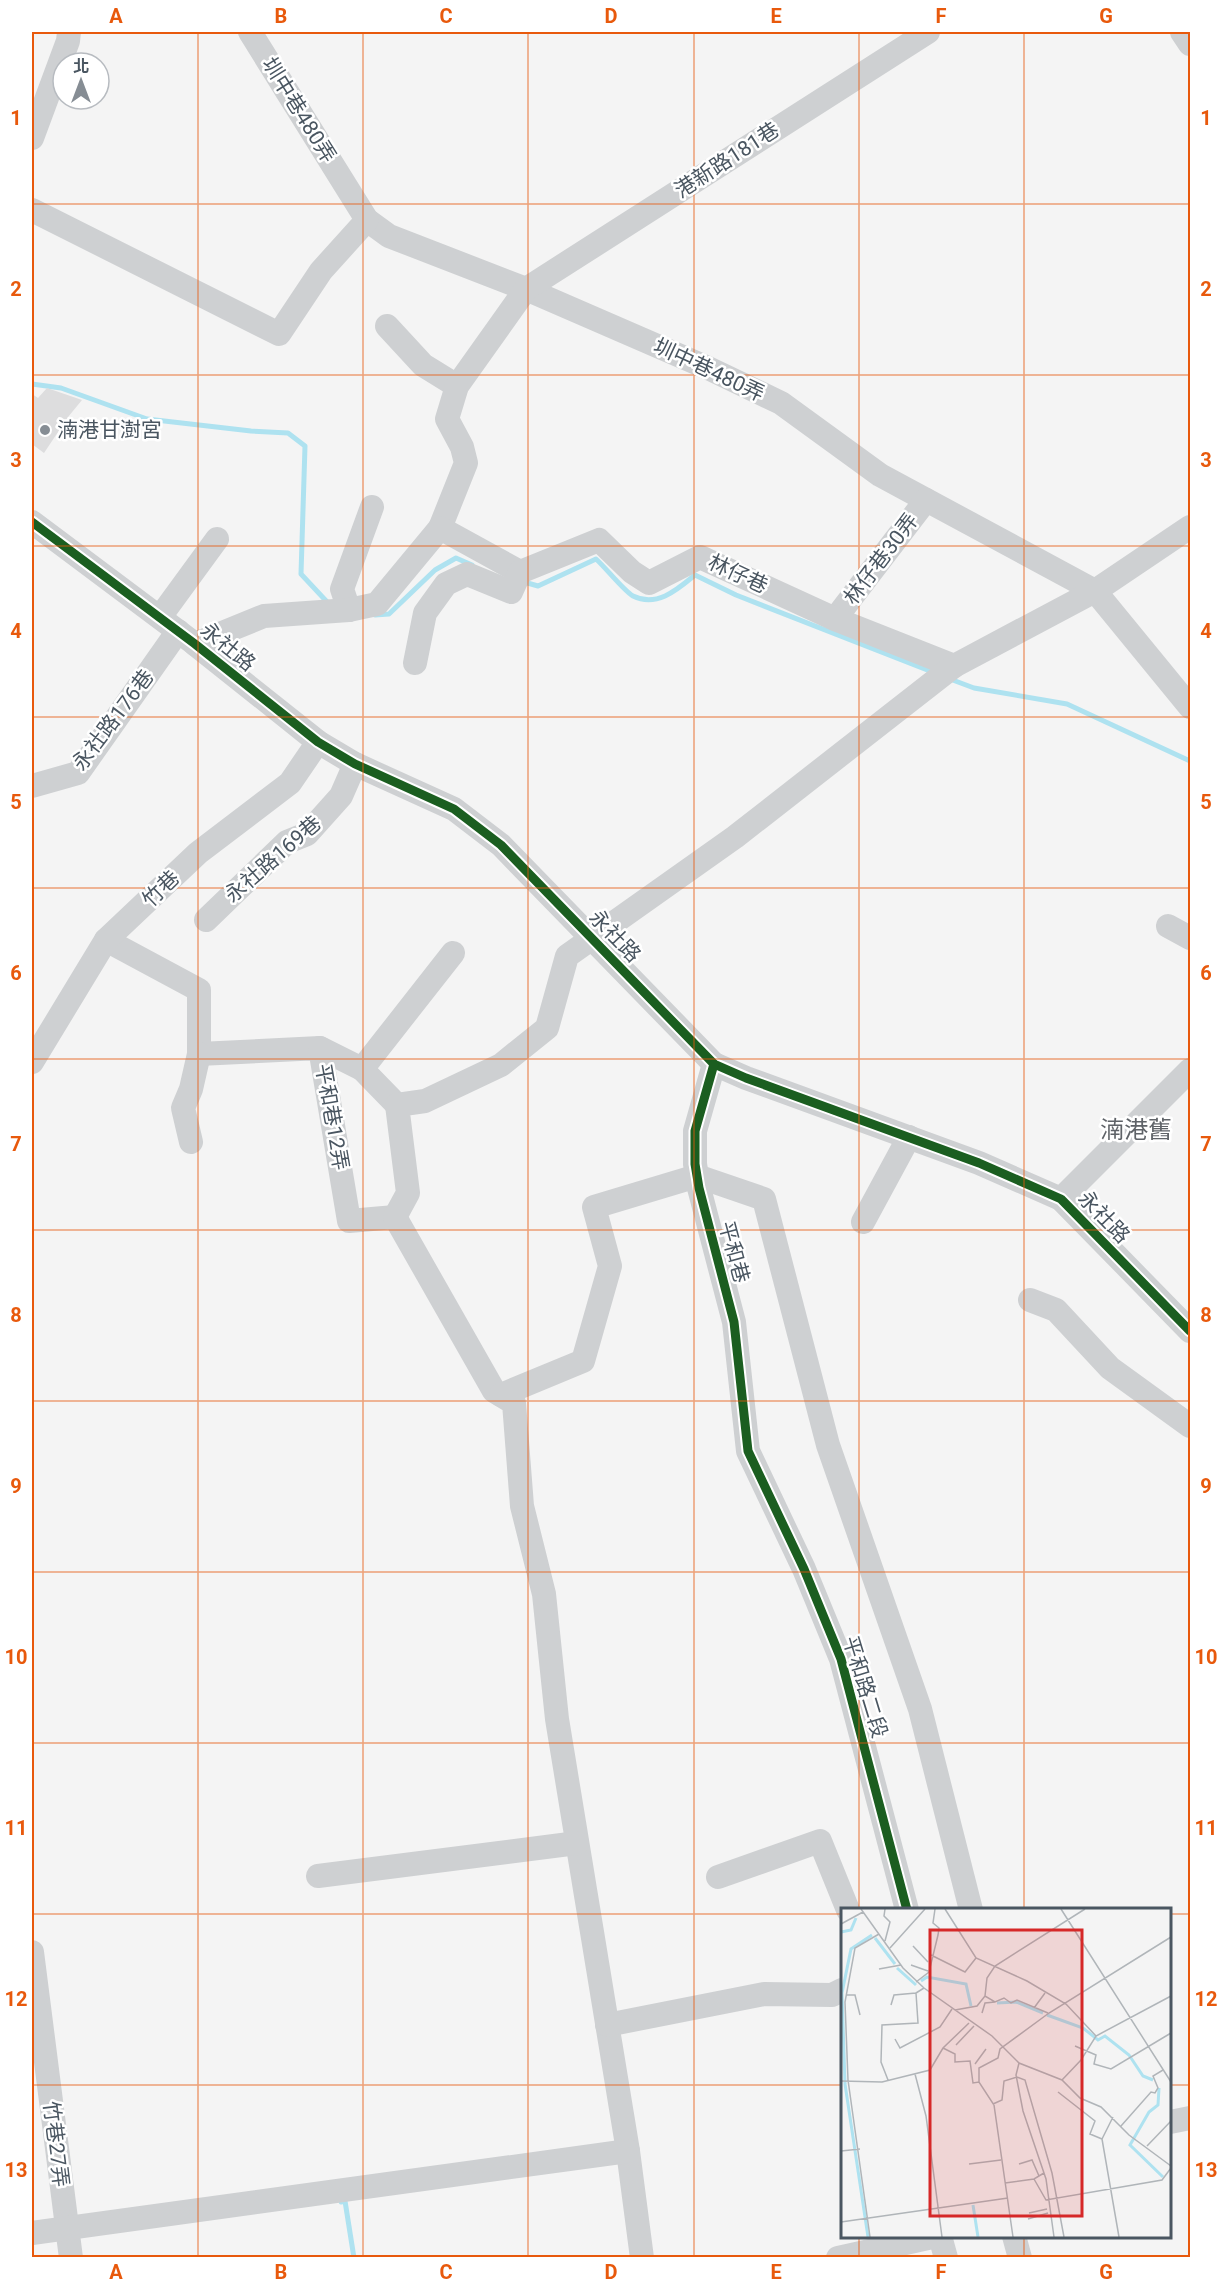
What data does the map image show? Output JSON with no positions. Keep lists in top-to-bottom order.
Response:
{
  "streets": {
    "street": [
      "圳中巷480弄",
      "港新路181巷",
      "林仔巷30弄",
      "林仔巷",
      "永社路",
      "永社路176巷",
      "永社路169巷",
      "竹巷",
      "平和巷12弄",
      "平和巷",
      "平和路二段",
      "竹巷27弄"
    ]
  },
  "crossings": [
    ["圳中巷480弄", "港新路181巷"],
    ["圳中巷480弄", "林仔巷30弄"],
    ["林仔巷30弄", "林仔巷"],
    ["永社路", "永社路176巷"],
    ["永社路", "永社路169巷"],
    ["永社路", "竹巷"],
    ["永社路", "平和巷"],
    ["平和巷", "平和路二段"]
  ],
  "districts": ["湳港舊"],
  "places": ["湳港甘澍宮"],
  "north": "top",
  "grid": {
    "columns": [
      "A",
      "B",
      "C",
      "D",
      "E",
      "F",
      "G"
    ],
    "rows": [
      "1",
      "2",
      "3",
      "4",
      "5",
      "6",
      "7",
      "8",
      "9",
      "10",
      "11",
      "12",
      "13"
    ]
  }
}
